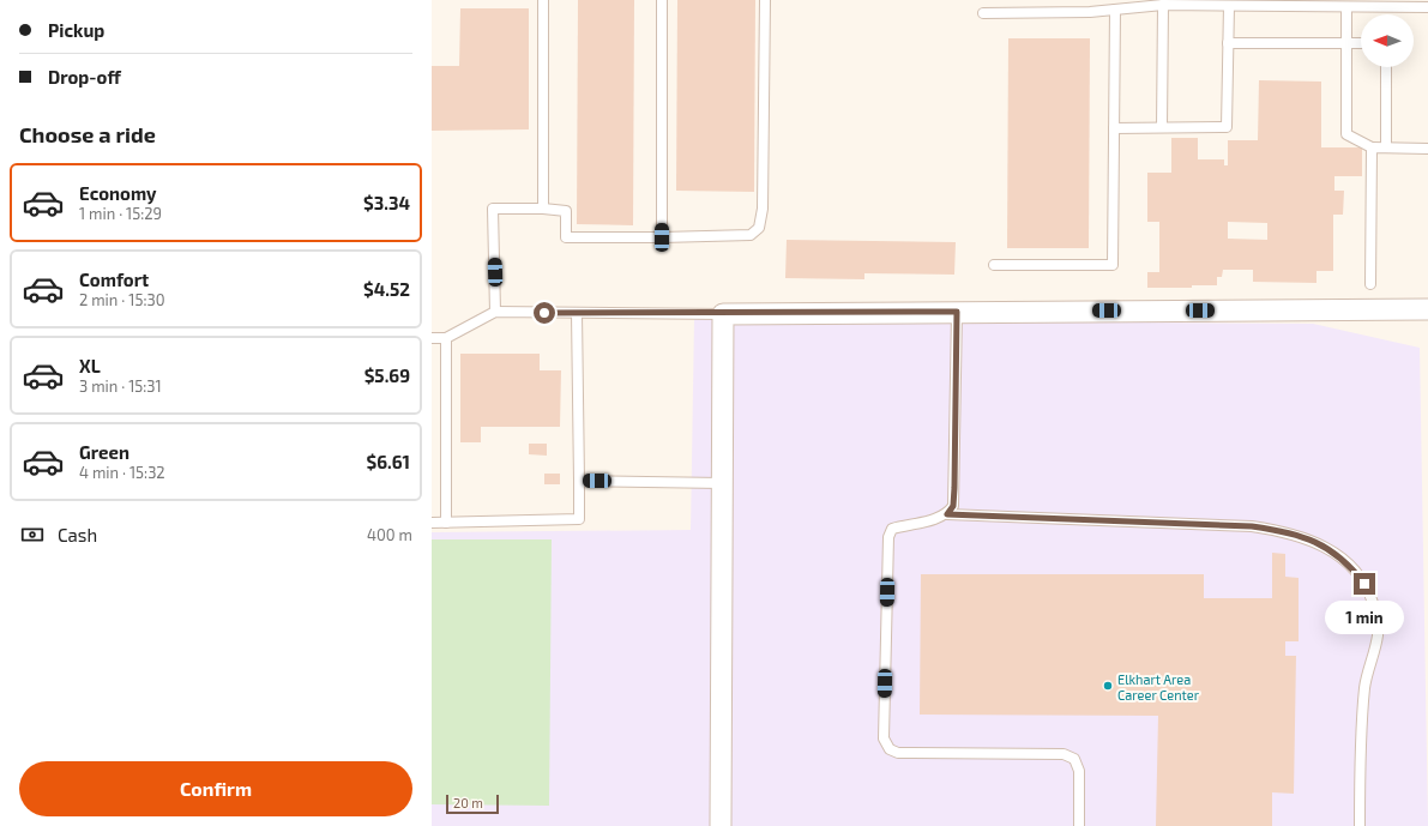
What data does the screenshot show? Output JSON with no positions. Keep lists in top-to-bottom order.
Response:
{
  "places": ["Elkhart Area Career Center"],
  "scale_bar": "20 m",
  "north": "left",
  "page": {
    "banner": ["Pickup", "Drop-off"],
    "heading": "Choose a ride",
    "list": [
      {
        "name": "Economy",
        "note": "1 min · 15:29",
        "value": "$3.34"
      },
      {
        "name": "Comfort",
        "note": "2 min · 15:30",
        "value": "$4.52"
      },
      {
        "name": "XL",
        "note": "3 min · 15:31",
        "value": "$5.69"
      },
      {
        "name": "Green",
        "note": "4 min · 15:32",
        "value": "$6.61"
      }
    ],
    "pay": ["Cash", "400 m"],
    "bubble": "1 min",
    "buttons": "Confirm",
    "scale": "20 m"
  }
}
